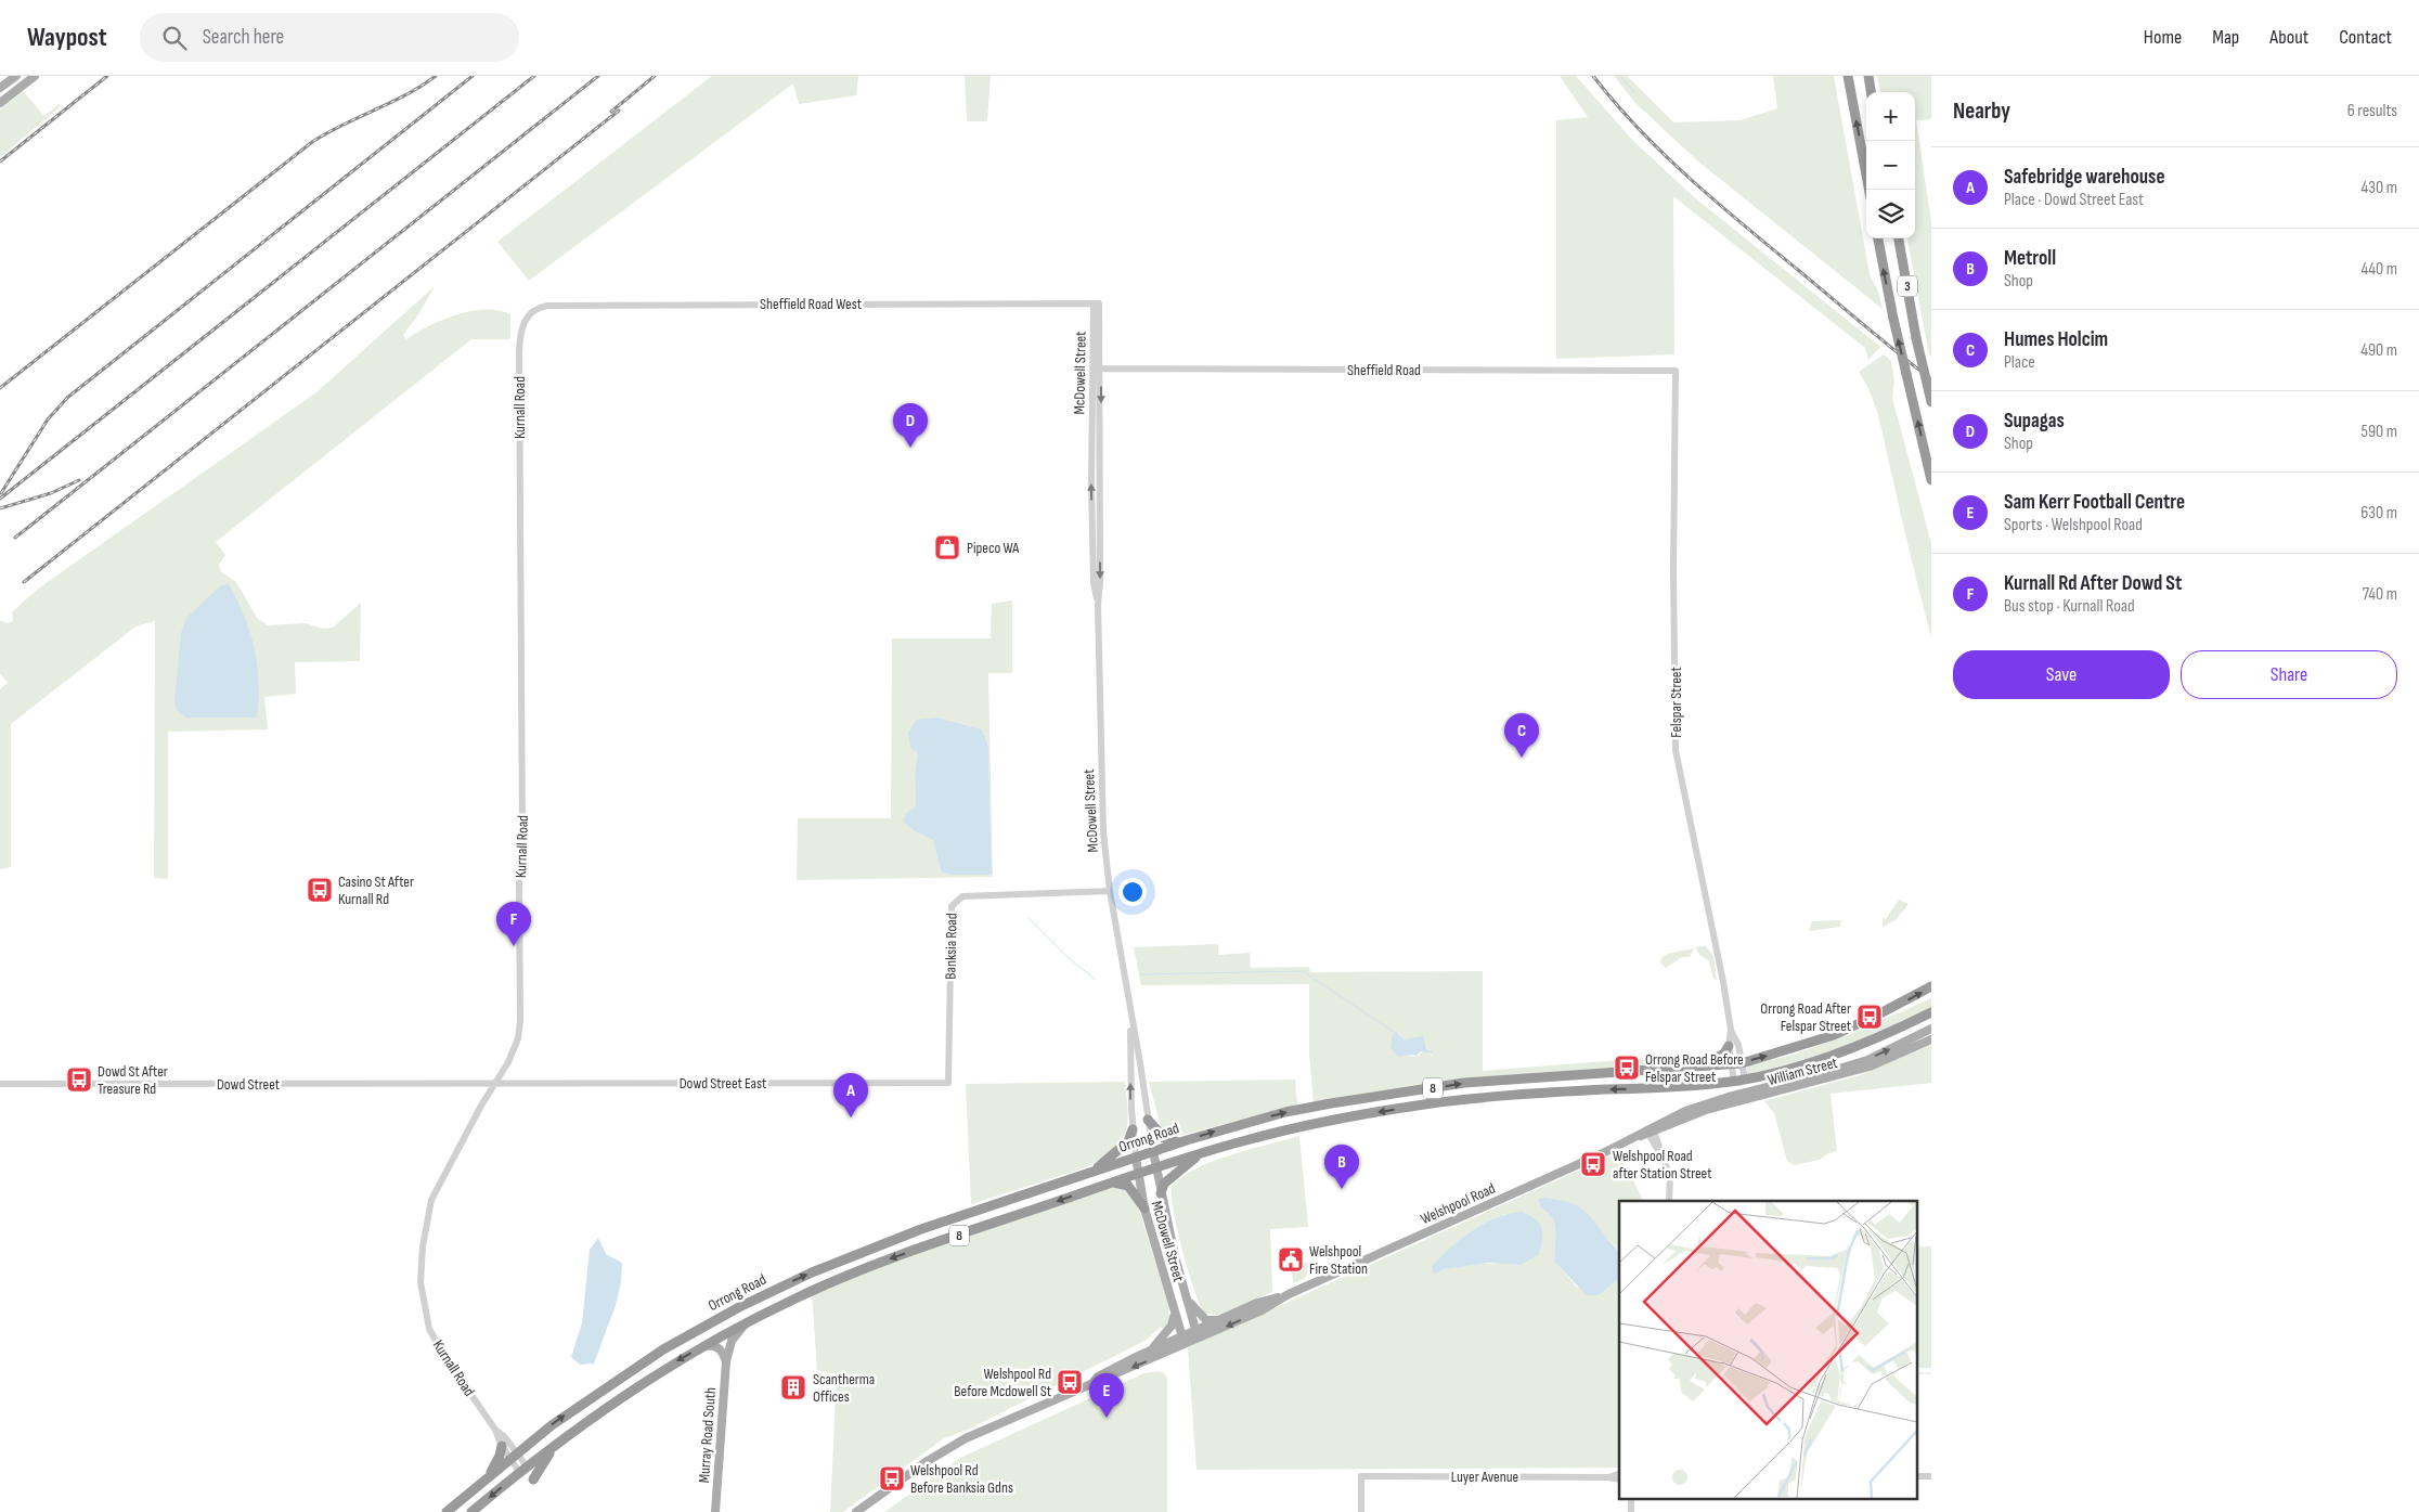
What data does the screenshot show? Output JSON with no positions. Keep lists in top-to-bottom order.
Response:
{
  "streets": {
    "highway": ["3", "8", "Orrong Road"],
    "main road": [
      "McDowell Street",
      "William Street",
      "Welshpool Road",
      "Murray Road South"
    ],
    "street": [
      "Sheffield Road West",
      "Sheffield Road",
      "Kurnall Road",
      "Felspar Street",
      "Banksia Road",
      "Dowd Street East",
      "Dowd Street",
      "Luyer Avenue"
    ]
  },
  "crossings": [
    ["Sheffield Road West", "McDowell Street"],
    ["Sheffield Road West", "Kurnall Road"],
    ["Sheffield Road", "McDowell Street"],
    ["Sheffield Road", "Felspar Street"],
    ["McDowell Street", "Banksia Road"],
    ["McDowell Street", "Orrong Road"],
    ["McDowell Street", "Welshpool Road"],
    ["Kurnall Road", "Dowd Street East"],
    ["Kurnall Road", "Dowd Street"],
    ["Kurnall Road", "Orrong Road"],
    ["Felspar Street", "Orrong Road"],
    ["Banksia Road", "Dowd Street East"],
    ["William Street", "Welshpool Road"],
    ["Dowd Street East", "Dowd Street"],
    ["Orrong Road", "Murray Road South"]
  ],
  "places": {
    "shop": ["Pipeco WA"],
    "bus stop": [
      "Casino St After Kurnall Rd",
      "Orrong Road After Felspar Street",
      "Orrong Road Before Felspar Street",
      "Dowd St After Treasure Rd",
      "Welshpool Road after Station Street",
      "Welshpool Rd Before Mcdowell St",
      "Welshpool Rd Before Banksia Gdns"
    ],
    "public building": ["Welshpool Fire Station"],
    "building": ["Scantherma Offices"]
  },
  "page": {
    "header": "Waypost",
    "search": "Search here",
    "nav": [
      "Home",
      "Map",
      "About",
      "Contact"
    ],
    "heading": ["Nearby", "6 results"],
    "map_buttons": ["+", "−"],
    "list": [
      {
        "mark": "A",
        "name": "Safebridge warehouse",
        "note": "Place · Dowd Street East",
        "value": "430 m"
      },
      {
        "mark": "B",
        "name": "Metroll",
        "note": "Shop",
        "value": "440 m"
      },
      {
        "mark": "C",
        "name": "Humes Holcim",
        "note": "Place",
        "value": "490 m"
      },
      {
        "mark": "D",
        "name": "Supagas",
        "note": "Shop",
        "value": "590 m"
      },
      {
        "mark": "E",
        "name": "Sam Kerr Football Centre",
        "note": "Sports · Welshpool Road",
        "value": "630 m"
      },
      {
        "mark": "F",
        "name": "Kurnall Rd After Dowd St",
        "note": "Bus stop · Kurnall Road",
        "value": "740 m"
      }
    ],
    "pins": [
      "D",
      "C",
      "F",
      "A",
      "B",
      "E"
    ],
    "buttons": ["Save", "Share"]
  }
}
